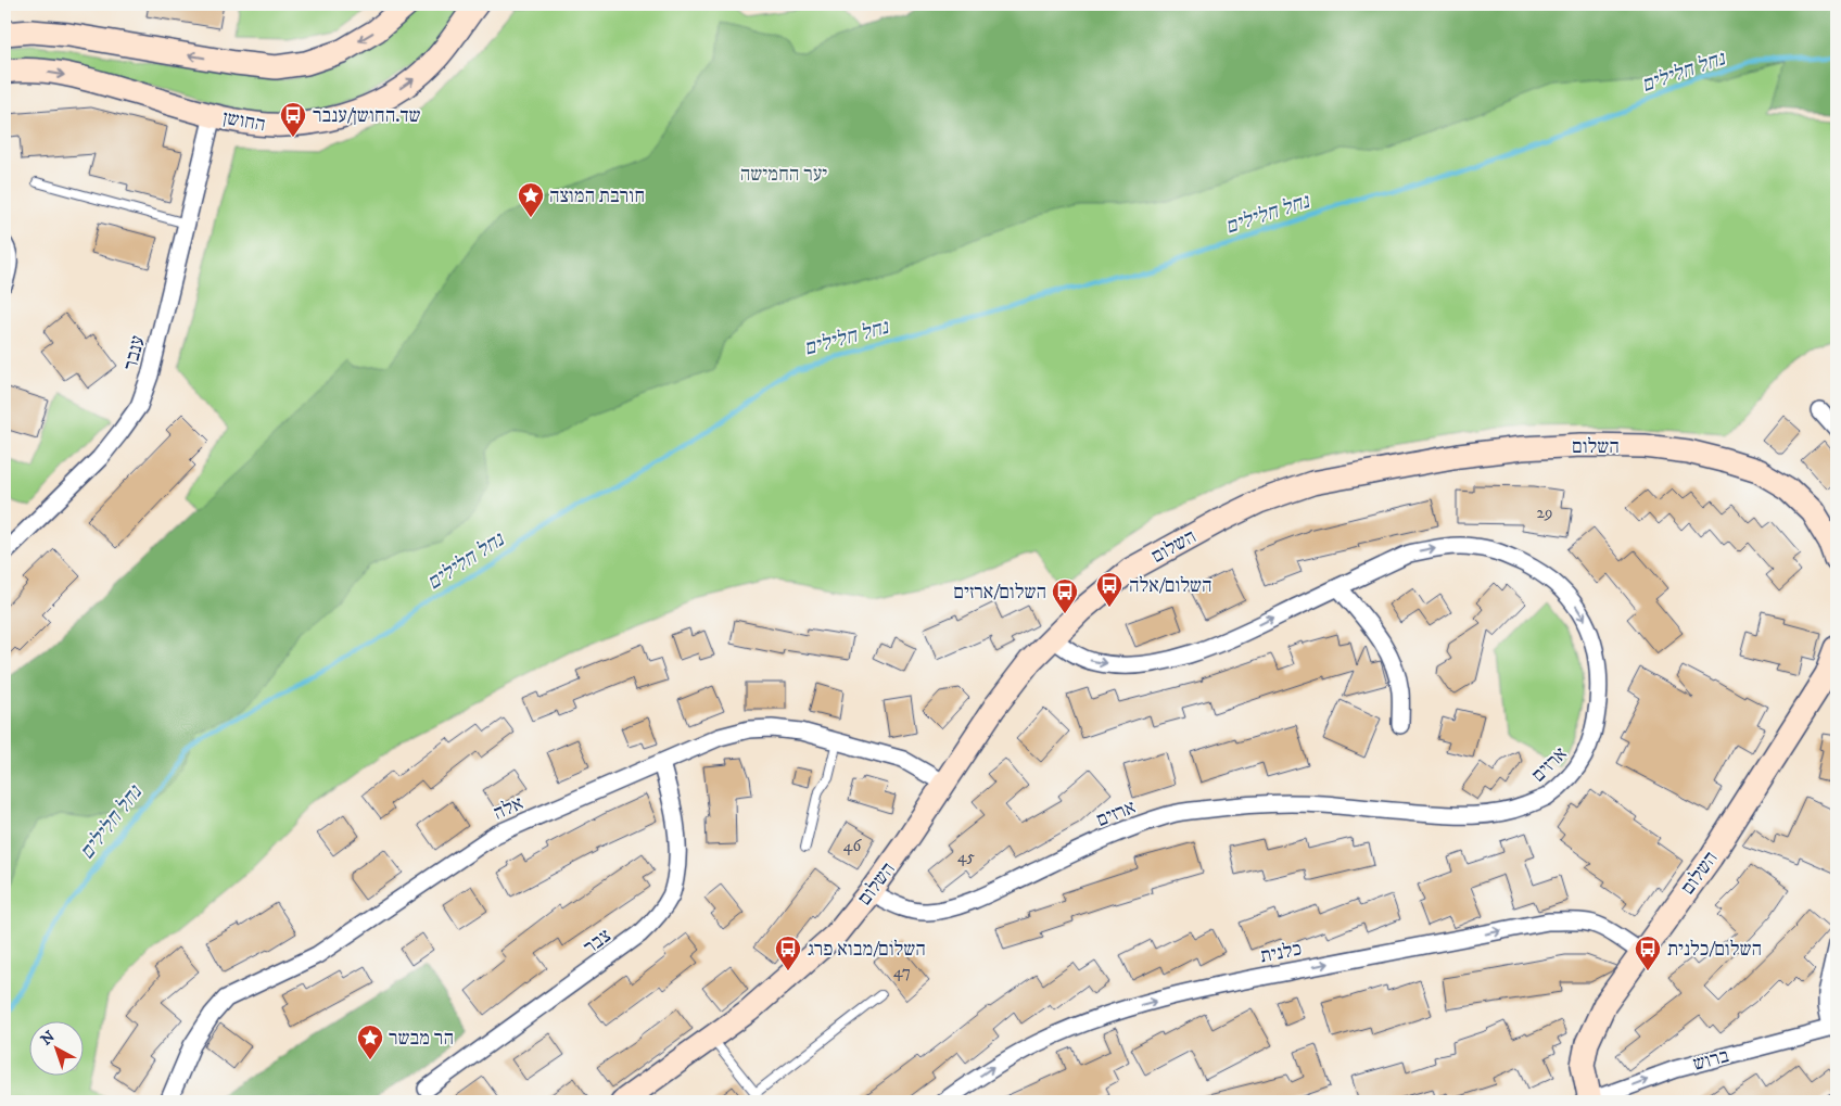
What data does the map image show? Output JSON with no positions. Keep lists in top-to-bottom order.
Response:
{
  "streets": {
    "street": [
      "החושן",
      "ענבר",
      "השלום",
      "ארזים",
      "אלה",
      "צבר",
      "כלנית",
      "ברוש"
    ]
  },
  "crossings": [
    ["החושן", "ענבר"],
    ["השלום", "ארזים"],
    ["השלום", "אלה"],
    ["השלום", "כלנית"],
    ["השלום", "ברוש"],
    ["אלה", "צבר"]
  ],
  "one_way": ["כלנית", "ברוש"],
  "water": ["נחל חלילים"],
  "parks": ["יער החמישה"],
  "places": {
    "bus stop": [
      "שד.החושן/ענבר",
      "השלום/אלה",
      "השלום/ארזים",
      "השלום/מבוא פרג",
      "השלום/כלנית"
    ],
    "place": ["חורבת המוצה", "הר מבשר"]
  },
  "house_numbers": [
    "29",
    "46",
    "45",
    "47"
  ],
  "north": "top left"
}
